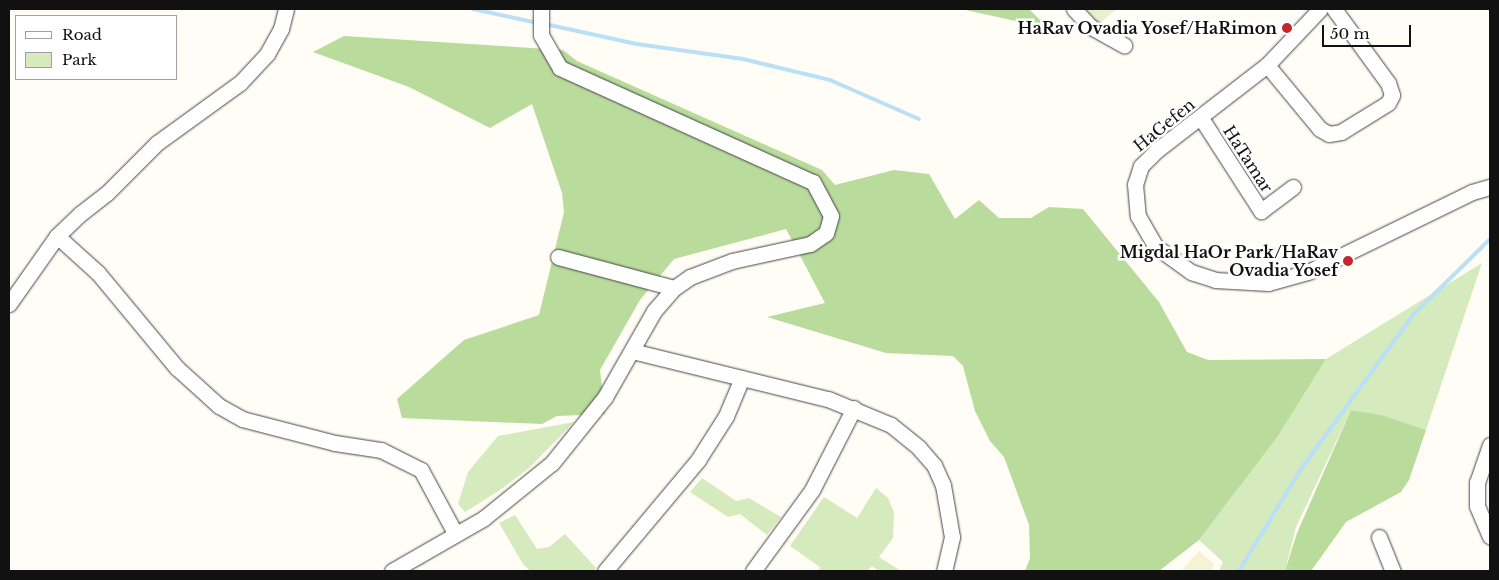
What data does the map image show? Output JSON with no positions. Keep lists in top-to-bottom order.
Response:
{
  "streets": {
    "street": ["HaGefen", "HaTamar"]
  },
  "crossings": [
    ["HaGefen", "HaTamar"]
  ],
  "places": ["HaRav Ovadia Yosef/HaRimon", "Migdal HaOr Park/HaRav Ovadia Yosef"],
  "legend": ["Road", "Park"],
  "scale_bar": "50 m"
}
